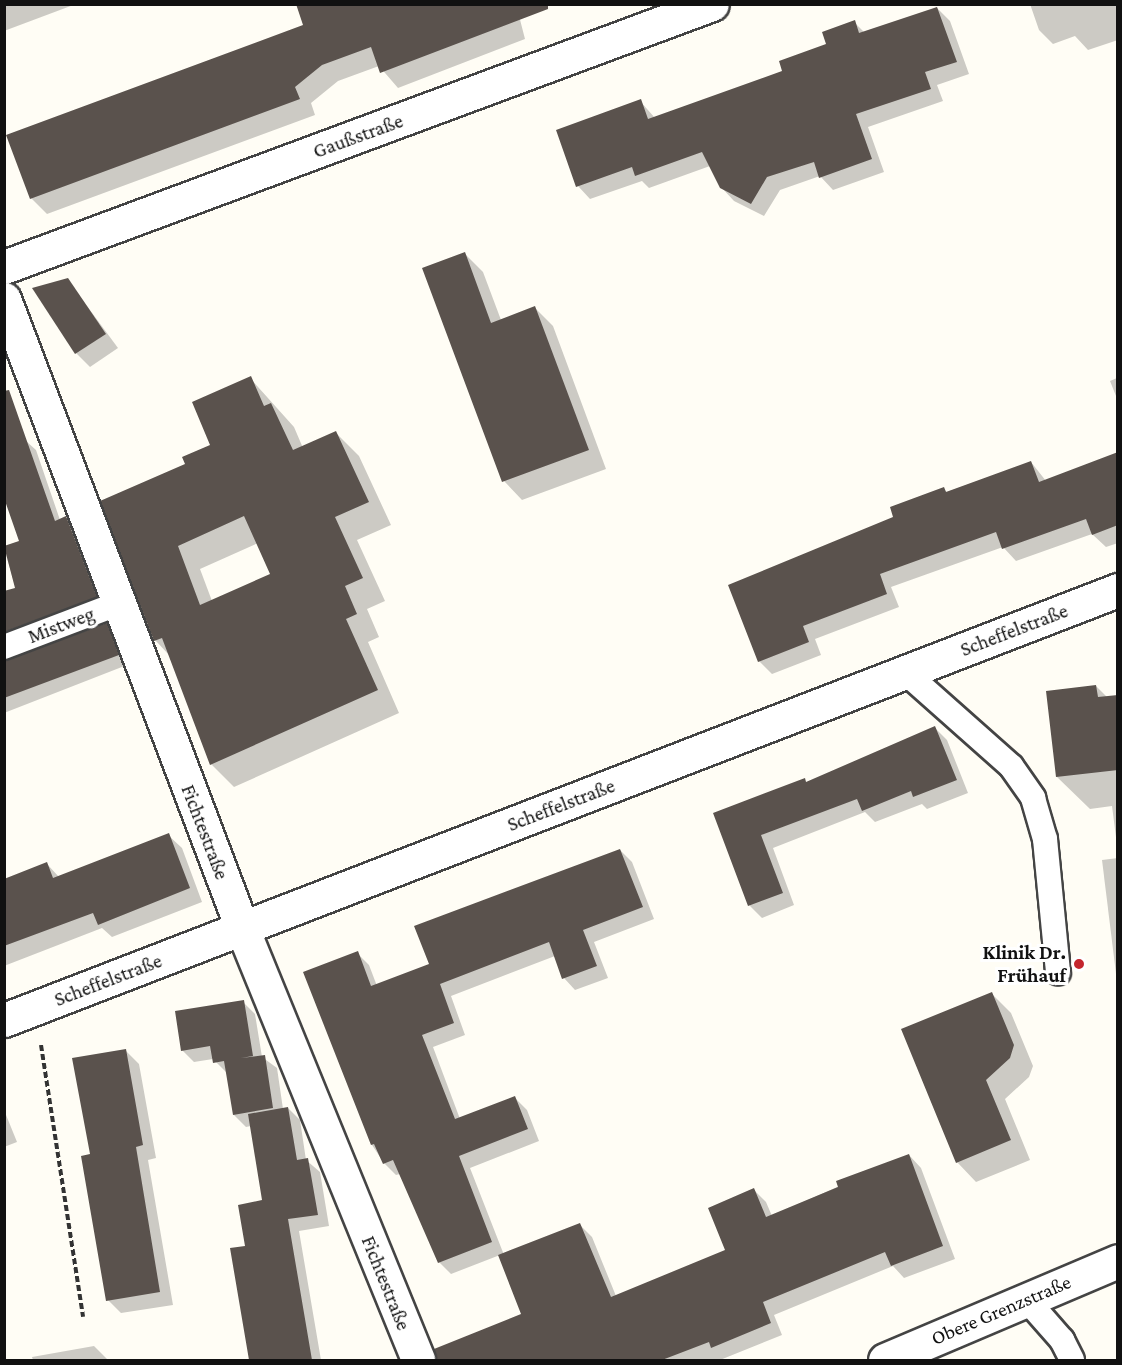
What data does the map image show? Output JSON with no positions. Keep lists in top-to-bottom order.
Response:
{
  "streets": {
    "street": [
      "Gaußstraße",
      "Scheffelstraße",
      "Fichtestraße",
      "Obere Grenzstraße"
    ],
    "lane": ["Mistweg"]
  },
  "crossings": [
    ["Mistweg", "Fichtestraße"],
    ["Scheffelstraße", "Fichtestraße"]
  ],
  "places": ["Klinik Dr. Frühauf"]
}
